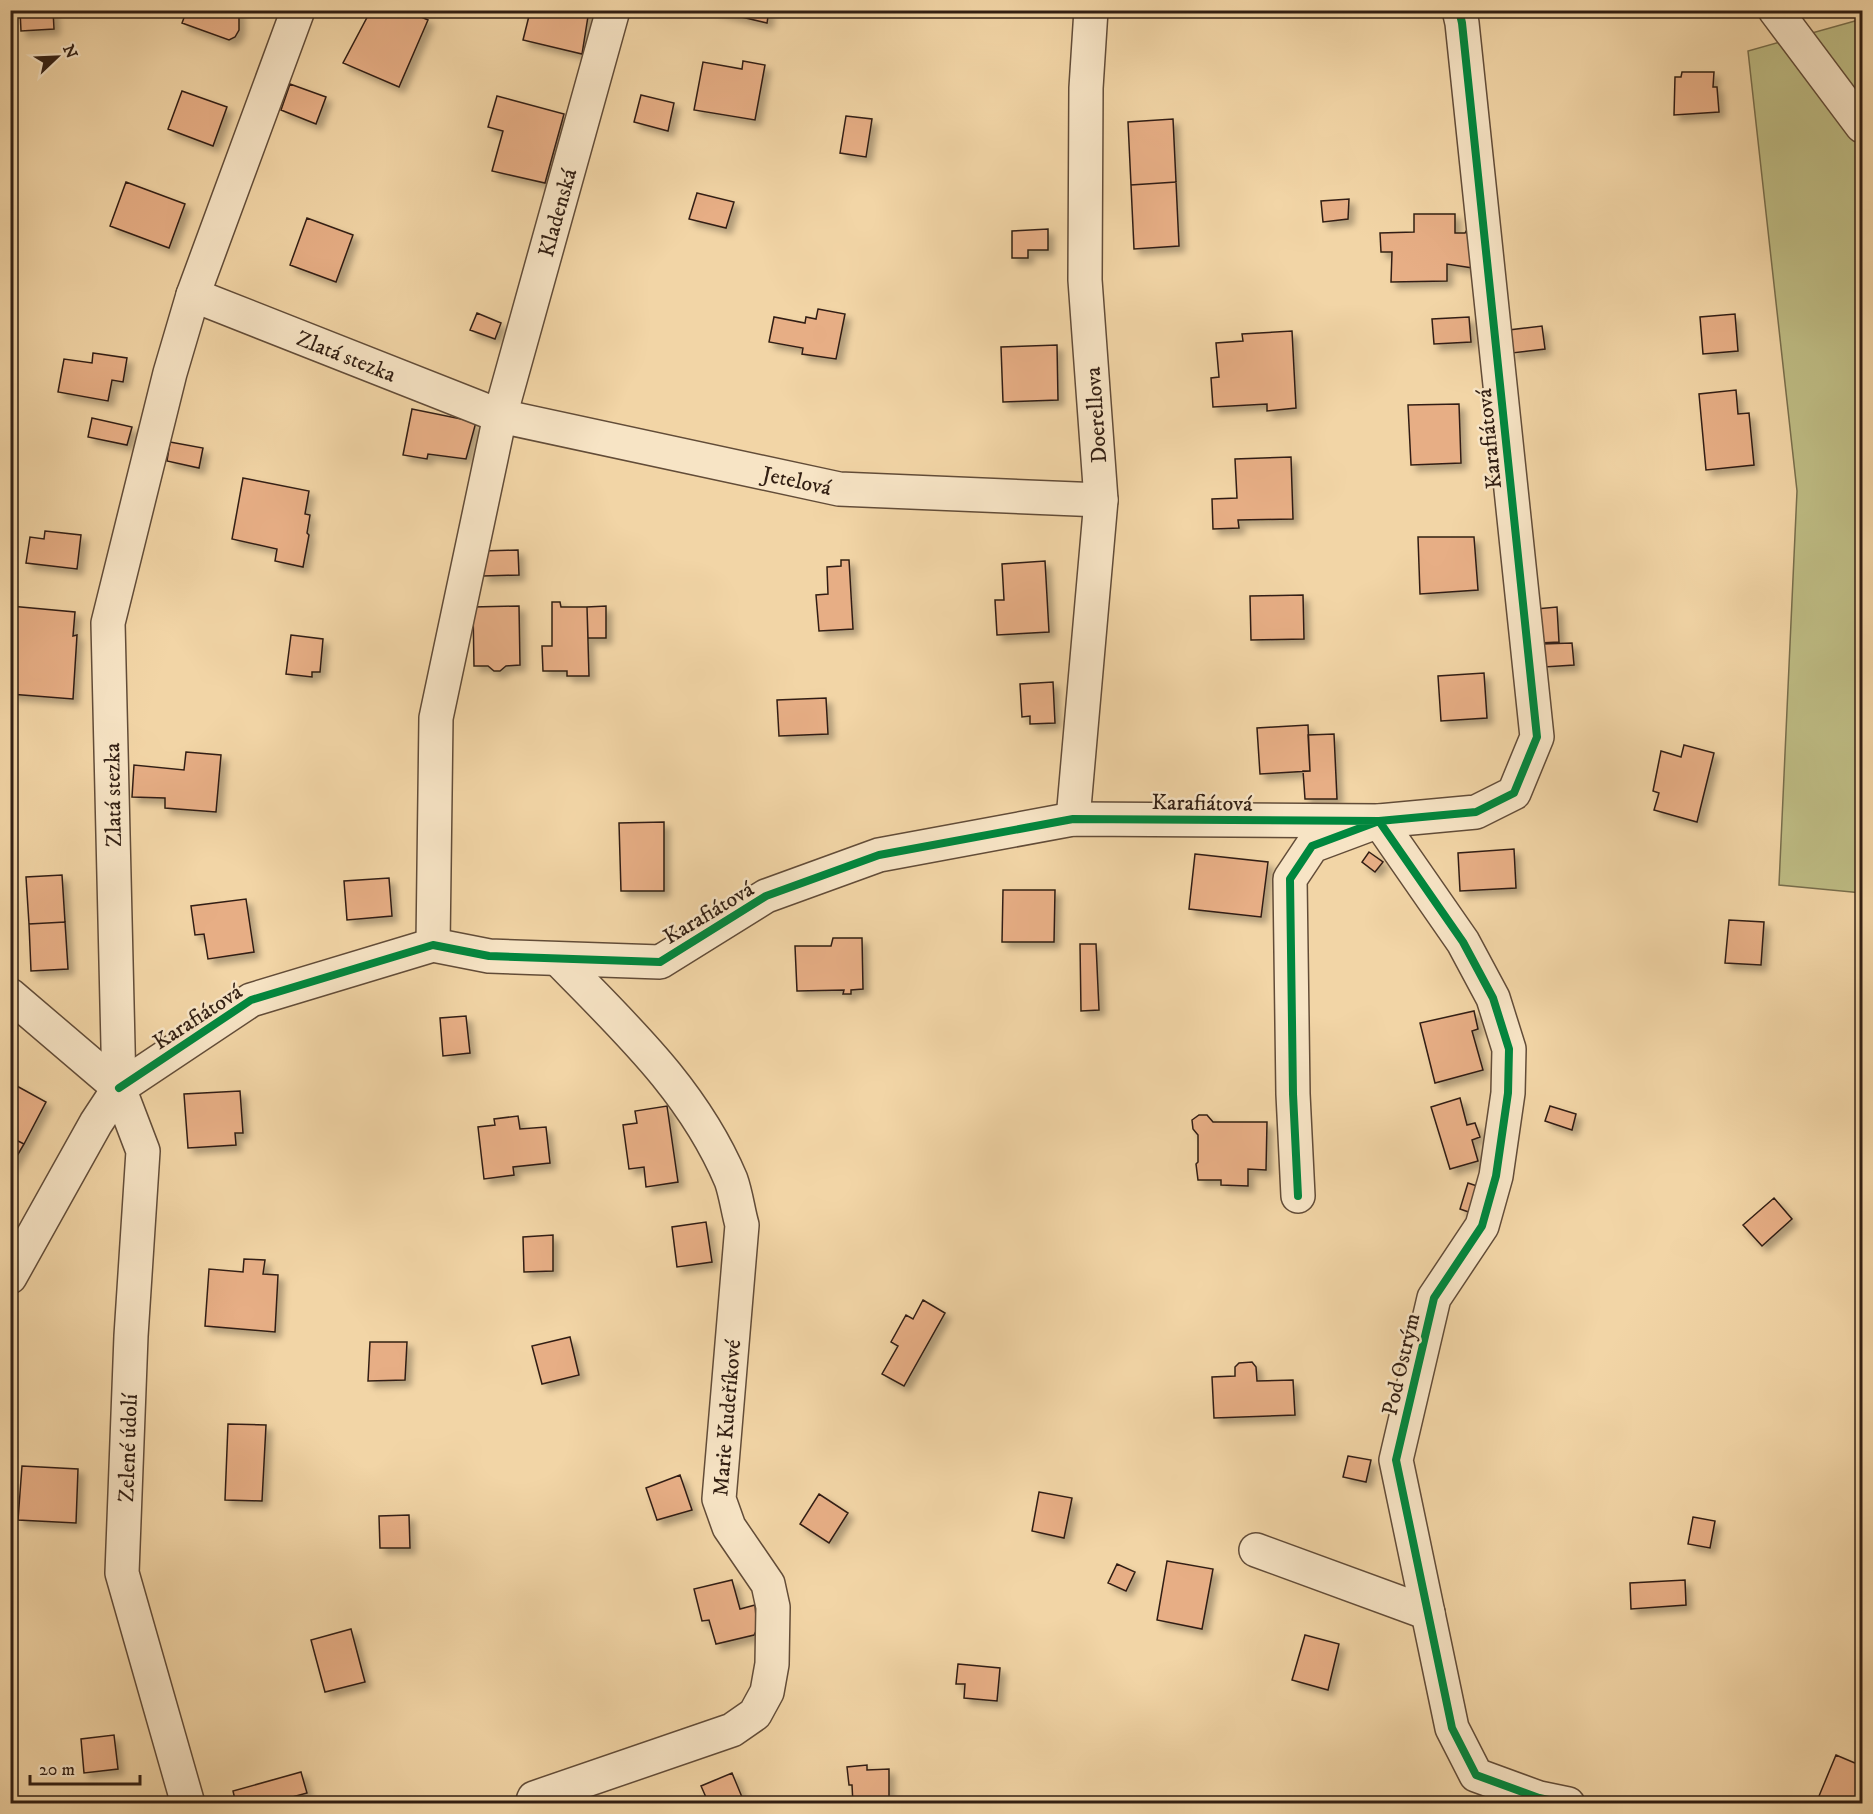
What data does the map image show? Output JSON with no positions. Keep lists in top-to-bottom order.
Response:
{
  "streets": {
    "street": [
      "Kladenská",
      "Zlatá stezka",
      "Doerellova",
      "Karafiátová",
      "Jetelová",
      "Pod Ostrým",
      "Marie Kudeříkové",
      "Zelené údolí"
    ]
  },
  "crossings": [
    ["Kladenská", "Zlatá stezka"],
    ["Kladenská", "Karafiátová"],
    ["Kladenská", "Jetelová"],
    ["Zlatá stezka", "Karafiátová"],
    ["Zlatá stezka", "Jetelová"],
    ["Zlatá stezka", "Zelené údolí"],
    ["Doerellova", "Karafiátová"],
    ["Doerellova", "Jetelová"],
    ["Karafiátová", "Pod Ostrým"],
    ["Karafiátová", "Marie Kudeříkové"],
    ["Karafiátová", "Zelené údolí"]
  ],
  "scale_bar": "20 m",
  "north": "top right"
}
